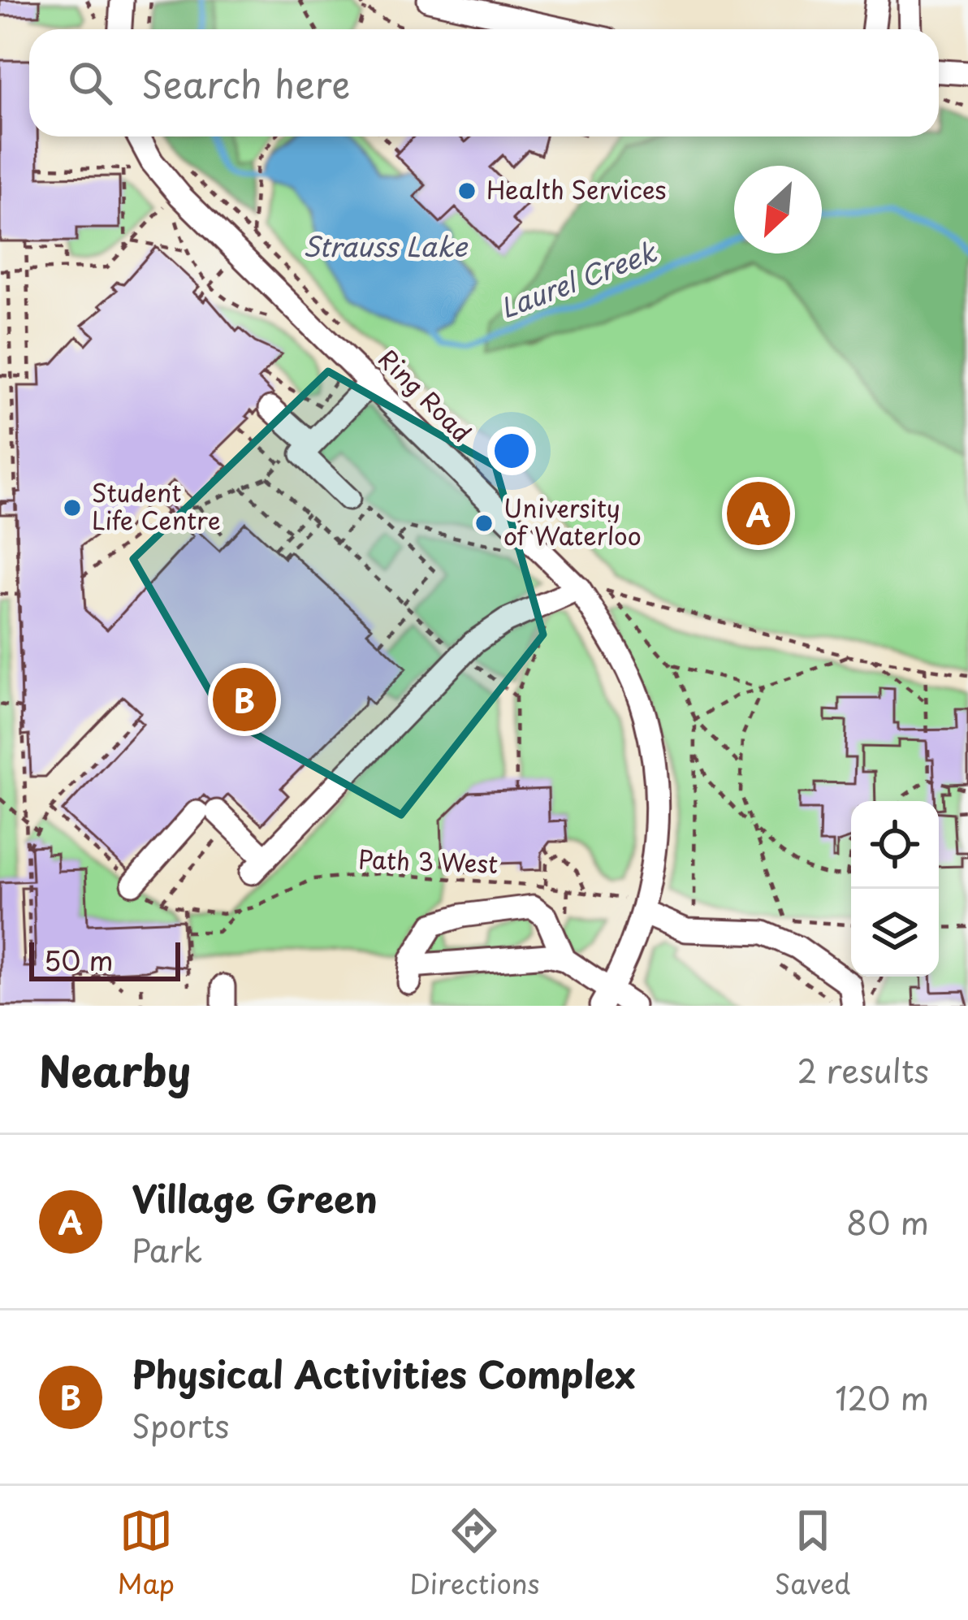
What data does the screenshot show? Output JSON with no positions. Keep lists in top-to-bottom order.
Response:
{
  "streets": {
    "street": ["Ring Road"],
    "path": ["Path 3 West"]
  },
  "crossings": [
    ["Ring Road", "Path 3 West"]
  ],
  "water": ["Strauss Lake", "Laurel Creek"],
  "places": ["Health Services", "Student Life Centre", "University of Waterloo"],
  "scale_bar": "50 m",
  "north": "bottom left",
  "page": {
    "search": "Search here",
    "pins": ["A", "B"],
    "scale": "50 m",
    "heading": ["Nearby", "2 results"],
    "list": [
      {
        "mark": "A",
        "name": "Village Green",
        "note": "Park",
        "value": "80 m"
      },
      {
        "mark": "B",
        "name": "Physical Activities Complex",
        "note": "Sports",
        "value": "120 m"
      }
    ],
    "nav": ["Map", "Directions", "Saved"]
  }
}
